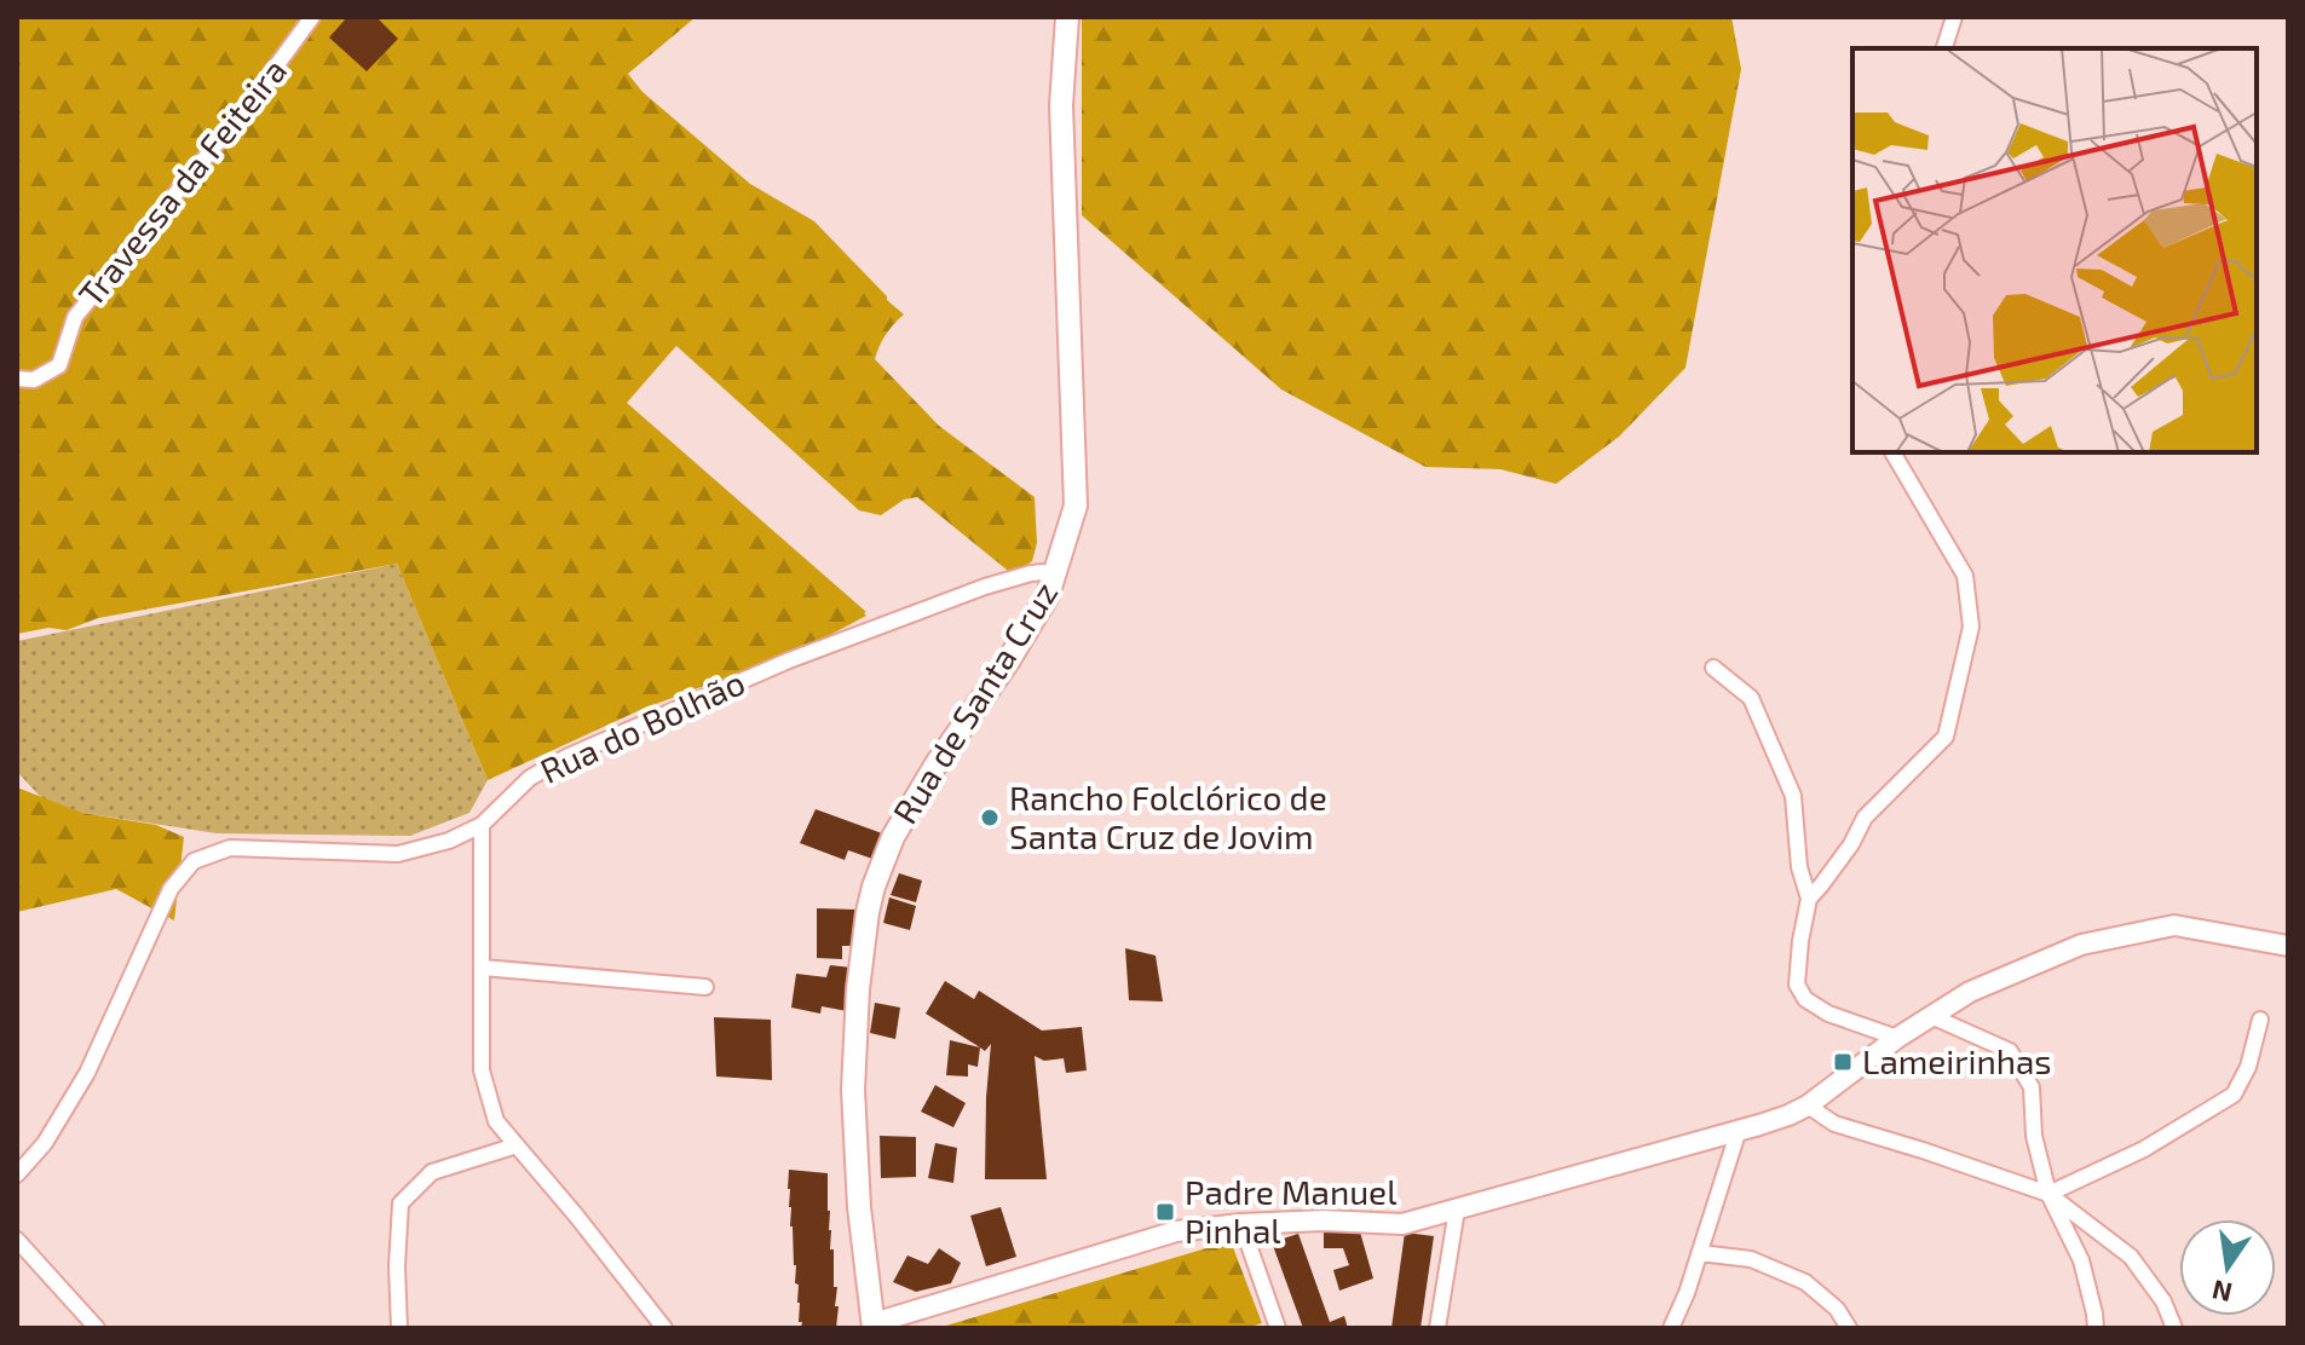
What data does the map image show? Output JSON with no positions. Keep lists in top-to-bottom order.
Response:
{
  "streets": {
    "main road": ["Rua de Santa Cruz"],
    "street": ["Travessa da Feiteira", "Rua do Bolhão"]
  },
  "crossings": [
    ["Rua de Santa Cruz", "Rua do Bolhão"]
  ],
  "places": {
    "other": ["Rancho Folclórico de Santa Cruz de Jovim"],
    "transit": ["Lameirinhas", "Padre Manuel Pinhal"]
  },
  "north": "bottom"
}
